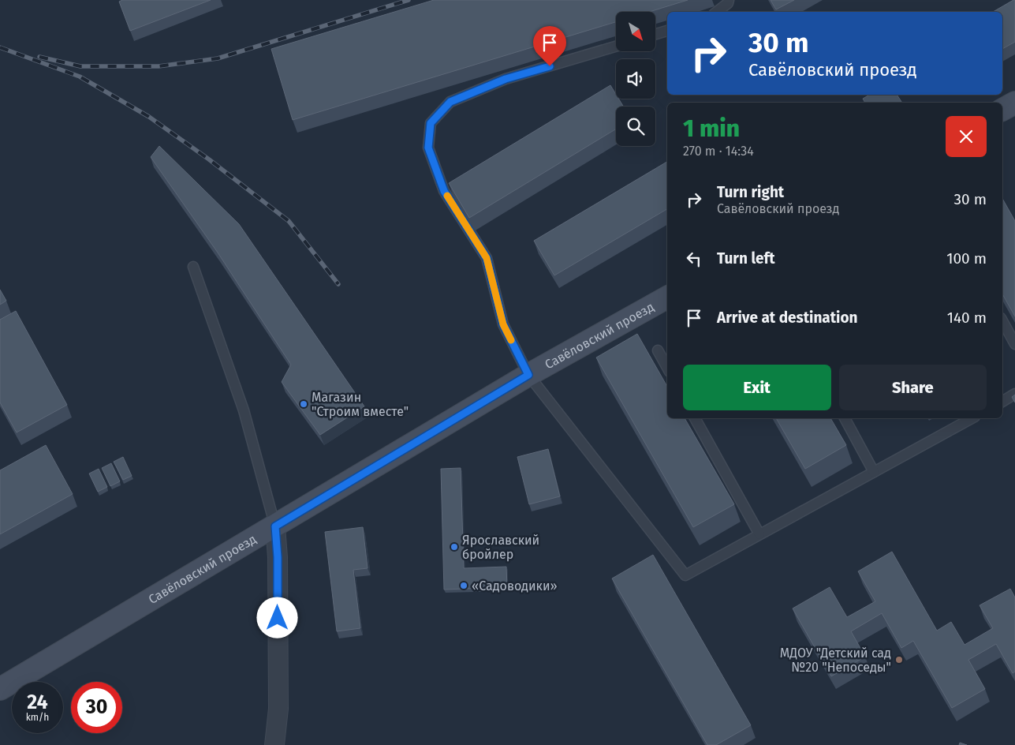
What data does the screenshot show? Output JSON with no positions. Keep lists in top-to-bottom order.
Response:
{
  "streets": {
    "main road": ["Савёловский проезд"]
  },
  "places": [
    "Магазин \"Строим вместе\"",
    "Ярославский бройлер",
    "«Садоводики»",
    "МДОУ \"Детский сад №20 \"Непоседы\""
  ],
  "north": "bottom right",
  "page": {
    "turn": ["30 m", "Савёловский проезд"],
    "heading": ["1 min", "270 m · 14:34"],
    "list": [
      {
        "name": "Turn right",
        "note": "Савёловский проезд",
        "value": "30 m"
      },
      {
        "name": "Turn left",
        "value": "100 m"
      },
      {
        "name": "Arrive at destination",
        "value": "140 m"
      }
    ],
    "buttons": ["Exit", "Share"],
    "speed": "24 km/h",
    "limit": "30"
  }
}
